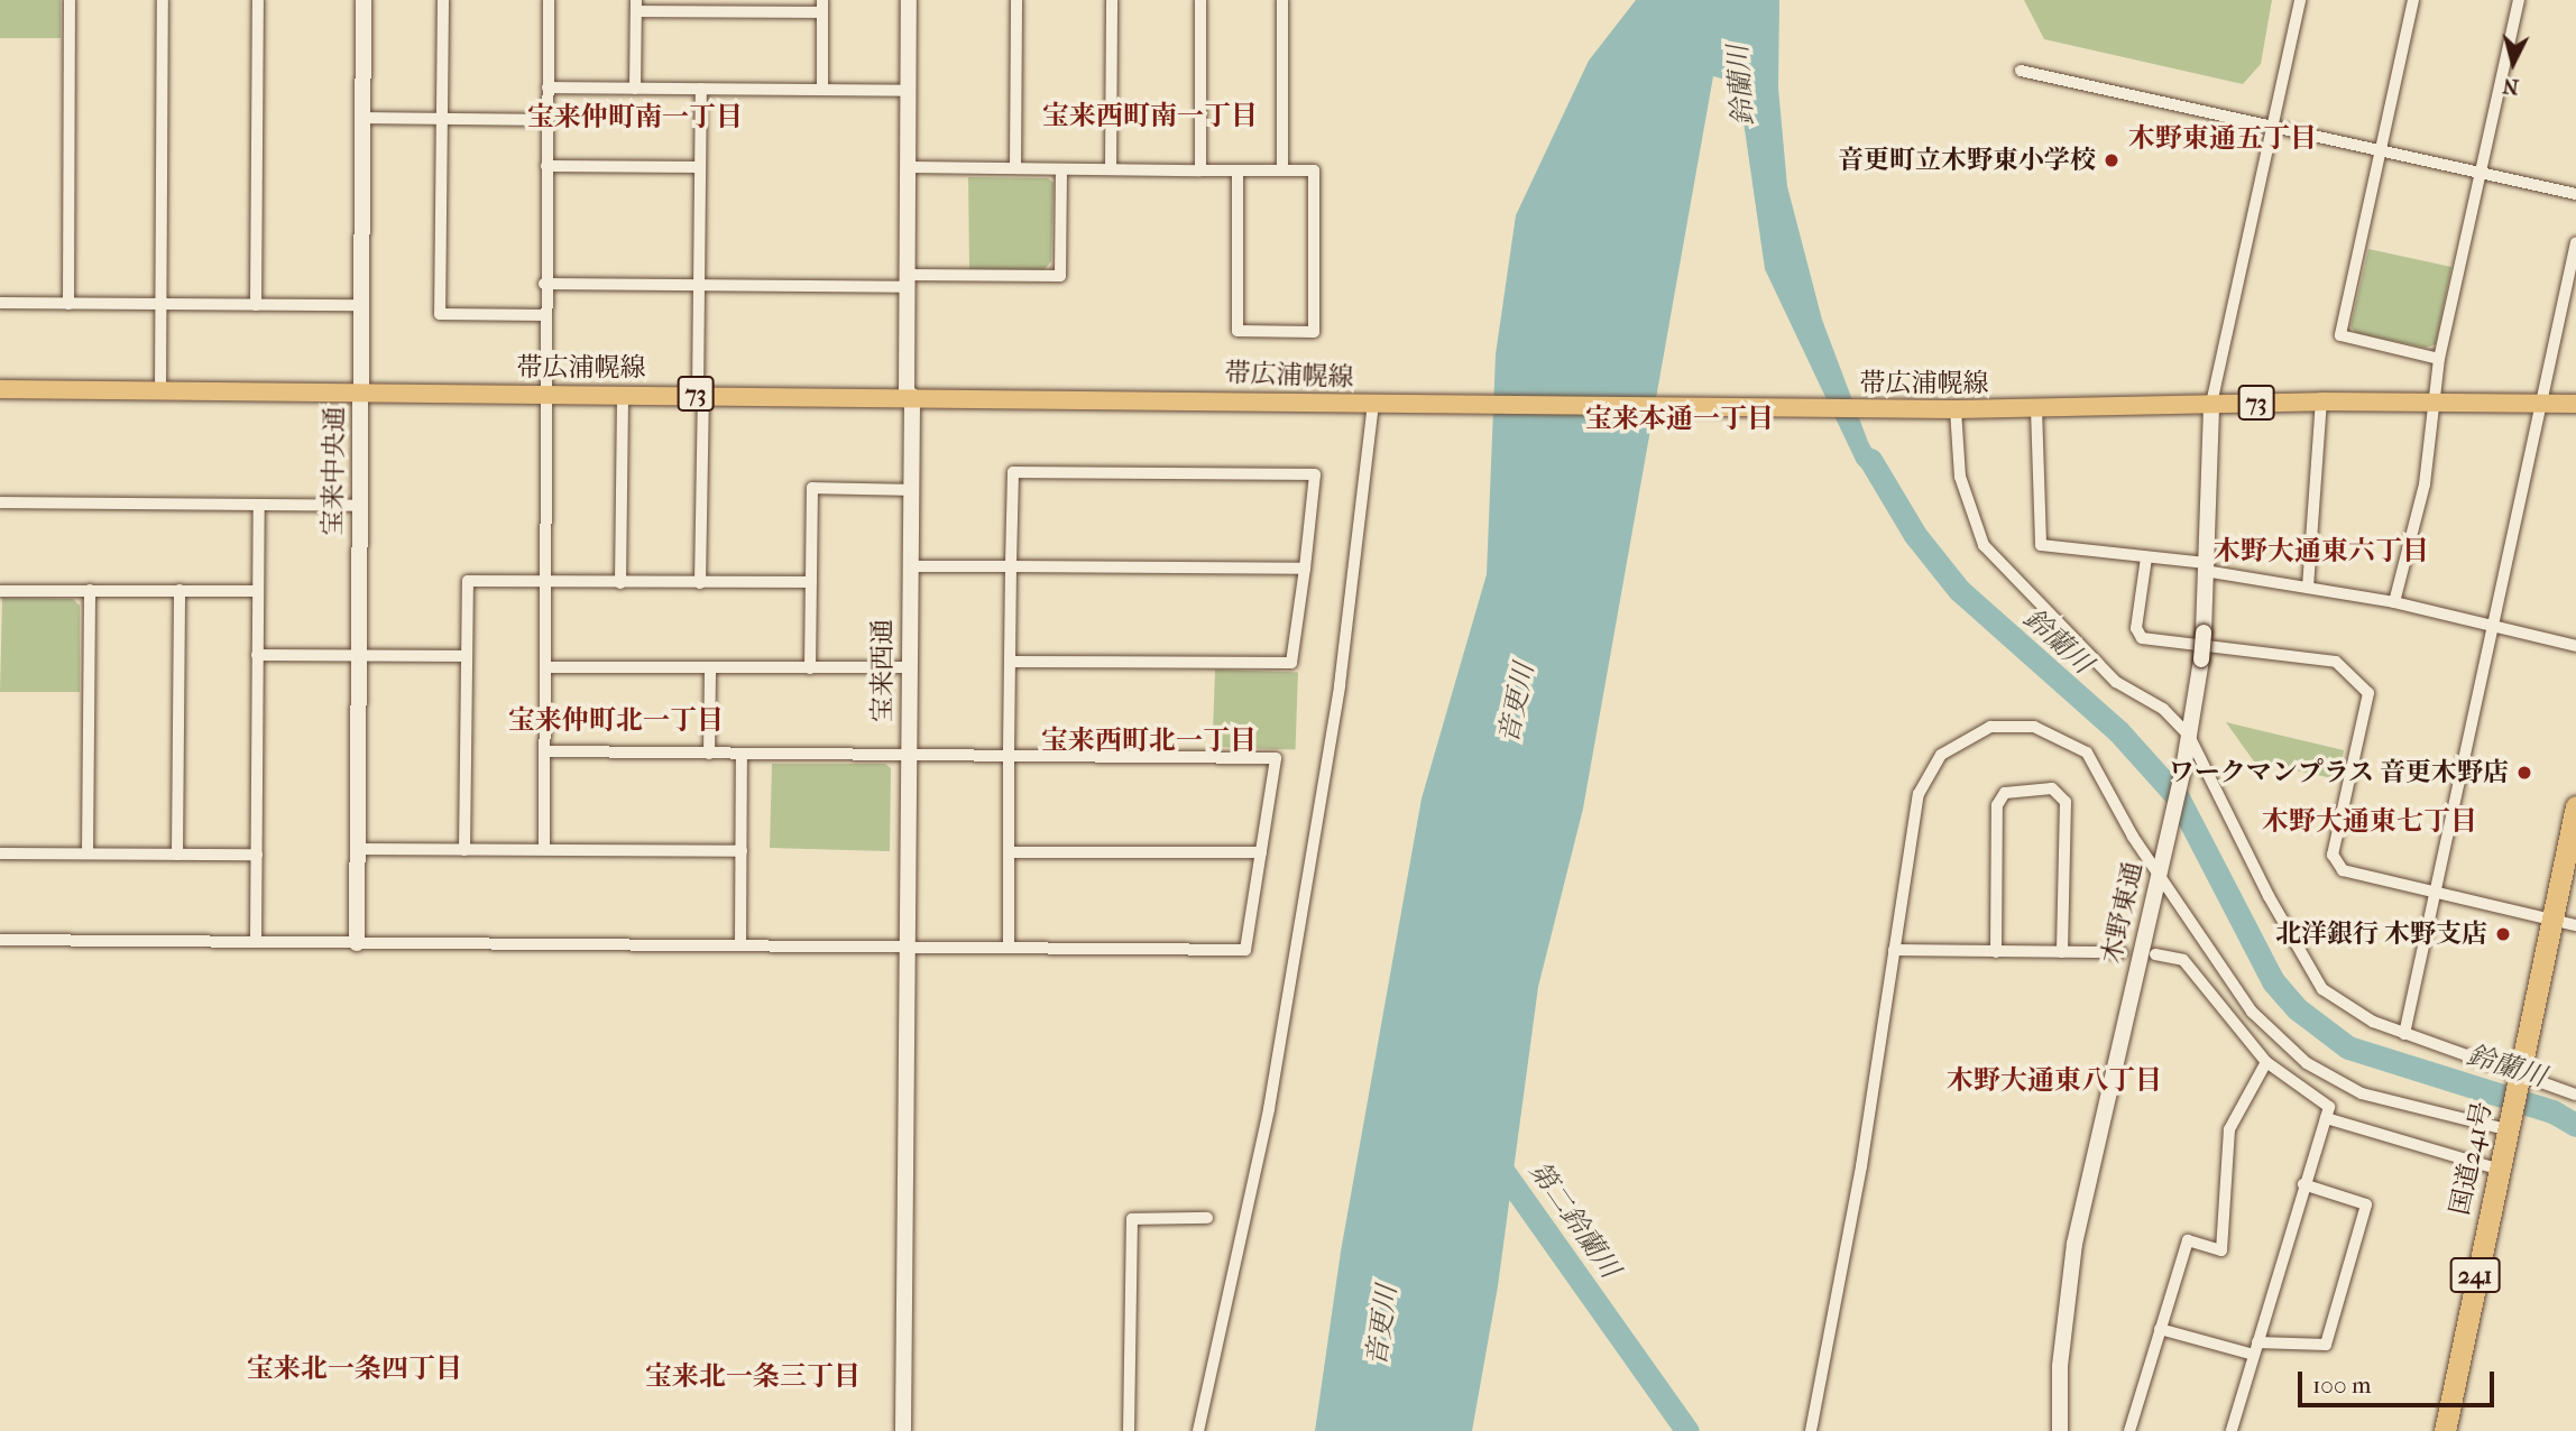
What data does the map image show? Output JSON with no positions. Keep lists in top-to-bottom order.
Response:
{
  "streets": {
    "highway": ["国道241号", "241"],
    "main road": ["帯広浦幌線", "73"],
    "street": ["宝来中央通", "宝来西通", "木野東通"]
  },
  "crossings": [
    ["帯広浦幌線", "宝来中央通"],
    ["帯広浦幌線", "宝来西通"],
    ["帯広浦幌線", "木野東通"]
  ],
  "districts": [
    "宝来西町南一丁目",
    "宝来仲町南一丁目",
    "木野東通五丁目",
    "宝来本通一丁目",
    "木野大通東六丁目",
    "宝来仲町北一丁目",
    "宝来西町北一丁目",
    "木野大通東七丁目",
    "木野大通東八丁目",
    "宝来北一条四丁目",
    "宝来北一条三丁目"
  ],
  "water": ["鈴蘭川", "音更川", "第二鈴蘭川"],
  "places": ["音更町立木野東小学校", "ワークマンプラス 音更木野店", "北洋銀行 木野支店"],
  "scale_bar": "100 m",
  "north": "bottom"
}
